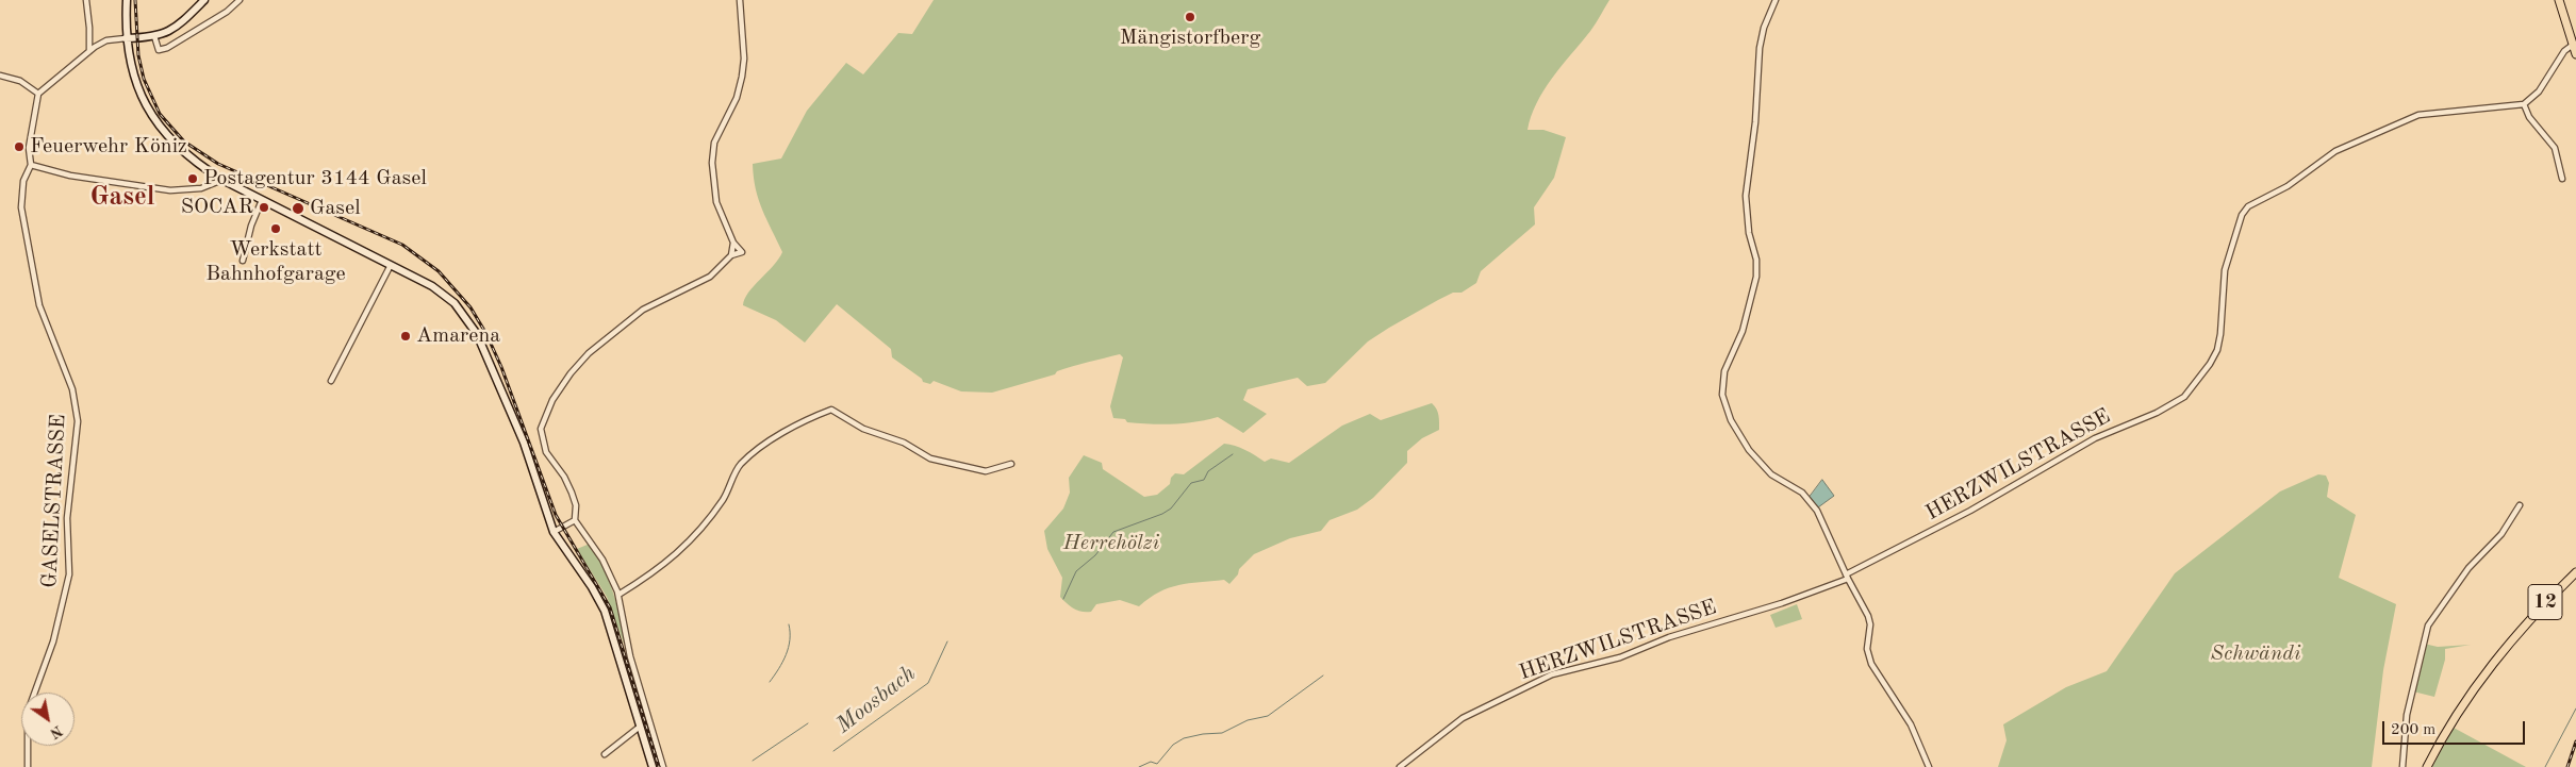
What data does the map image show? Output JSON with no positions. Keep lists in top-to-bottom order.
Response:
{
  "streets": {
    "main road": ["12"],
    "street": ["HERZWILSTRASSE", "GASELSTRASSE"]
  },
  "districts": ["Gasel"],
  "water": ["Moosbach"],
  "parks": ["Herrehölzi", "Schwändi"],
  "places": [
    "Mängistorfberg",
    "Feuerwehr Köniz",
    "Postagentur 3144 Gasel",
    "SOCAR",
    "Gasel",
    "Werkstatt Bahnhofgarage",
    "Amarena"
  ],
  "scale_bar": "200 m",
  "north": "bottom right"
}
